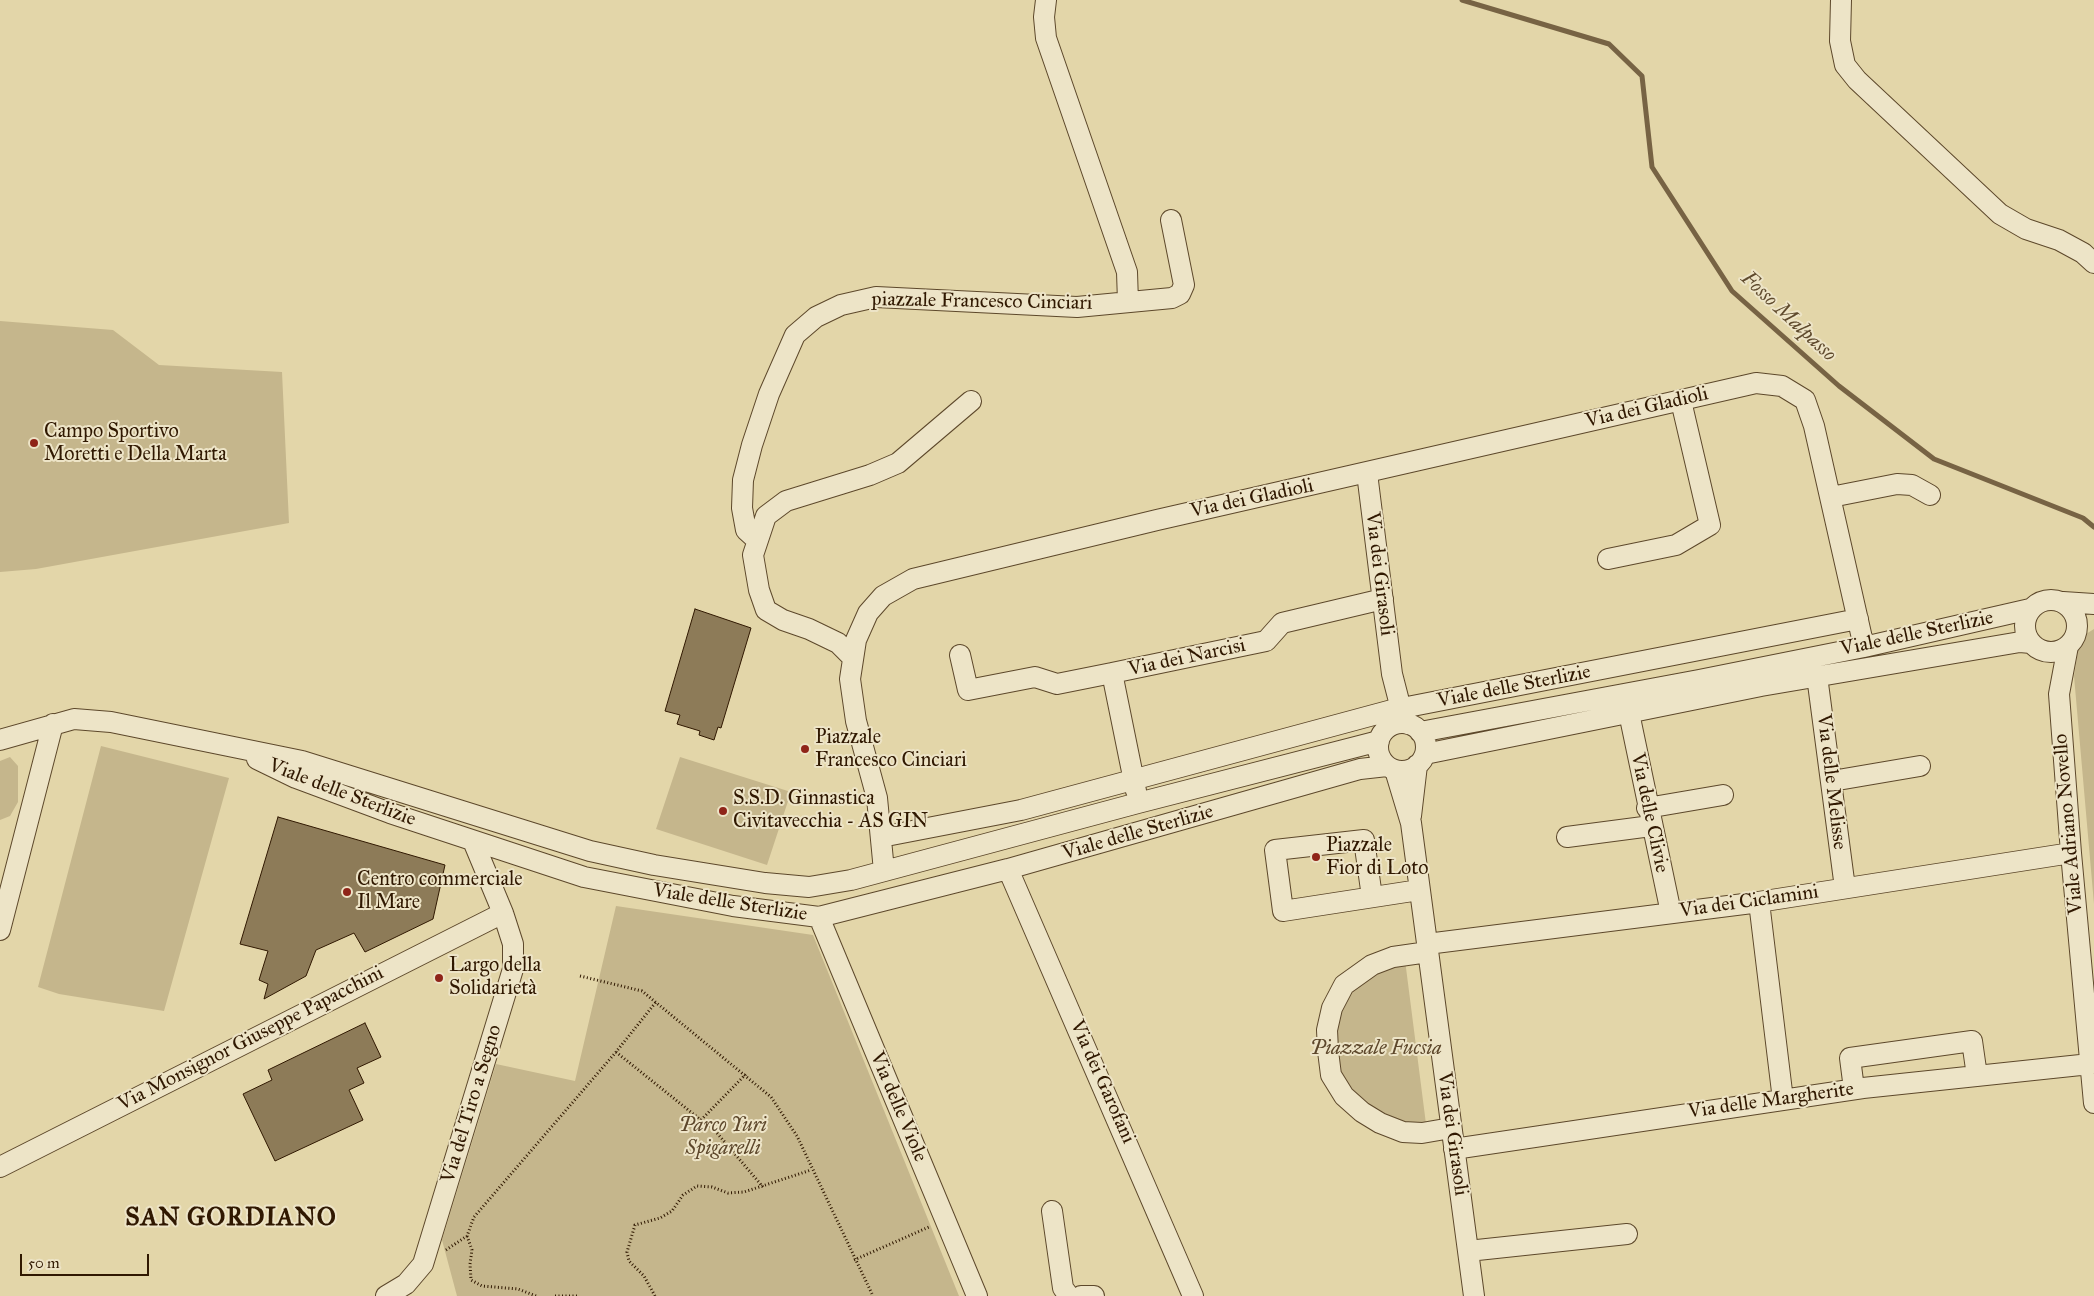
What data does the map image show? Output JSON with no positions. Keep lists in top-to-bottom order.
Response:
{
  "streets": {
    "street": [
      "piazzale Francesco Cinciari",
      "Via dei Gladioli",
      "Via dei Girasoli",
      "Viale delle Sterlizie",
      "Via dei Narcisi",
      "Via delle Melisse",
      "Via delle Clivie",
      "Viale Adriano Novello",
      "Via dei Ciclamini",
      "Via Monsignor Giuseppe Papacchini",
      "Via dei Garofani",
      "Via delle Margherite",
      "Via del Tiro a Segno",
      "Via delle Viole"
    ]
  },
  "crossings": [
    ["Via dei Gladioli", "Via dei Girasoli"],
    ["Via dei Gladioli", "Viale delle Sterlizie"],
    ["Via dei Girasoli", "Viale delle Sterlizie"],
    ["Via dei Girasoli", "Via dei Narcisi"],
    ["Via dei Girasoli", "Via dei Ciclamini"],
    ["Via dei Girasoli", "Via delle Margherite"],
    ["Viale delle Sterlizie", "Via dei Narcisi"],
    ["Viale delle Sterlizie", "Via delle Melisse"],
    ["Viale delle Sterlizie", "Via delle Clivie"],
    ["Viale delle Sterlizie", "Viale Adriano Novello"],
    ["Viale delle Sterlizie", "Via dei Garofani"],
    ["Viale delle Sterlizie", "Via del Tiro a Segno"],
    ["Viale delle Sterlizie", "Via delle Viole"],
    ["Via delle Melisse", "Via dei Ciclamini"],
    ["Via delle Clivie", "Via dei Ciclamini"],
    ["Viale Adriano Novello", "Via dei Ciclamini"],
    ["Viale Adriano Novello", "Via delle Margherite"],
    ["Via Monsignor Giuseppe Papacchini", "Via del Tiro a Segno"]
  ],
  "districts": ["SAN GORDIANO"],
  "water": ["Fosso Malpasso"],
  "parks": ["Piazzale Fucsia", "Parco Yuri Spigarelli"],
  "places": [
    "Campo Sportivo Moretti e Della Marta",
    "Piazzale Francesco Cinciari",
    "S.S.D. Ginnastica Civitavecchia - AS GIN",
    "Piazzale Fior di Loto",
    "Centro commerciale Il Mare",
    "Largo della Solidarietà"
  ],
  "scale_bar": "50 m"
}
